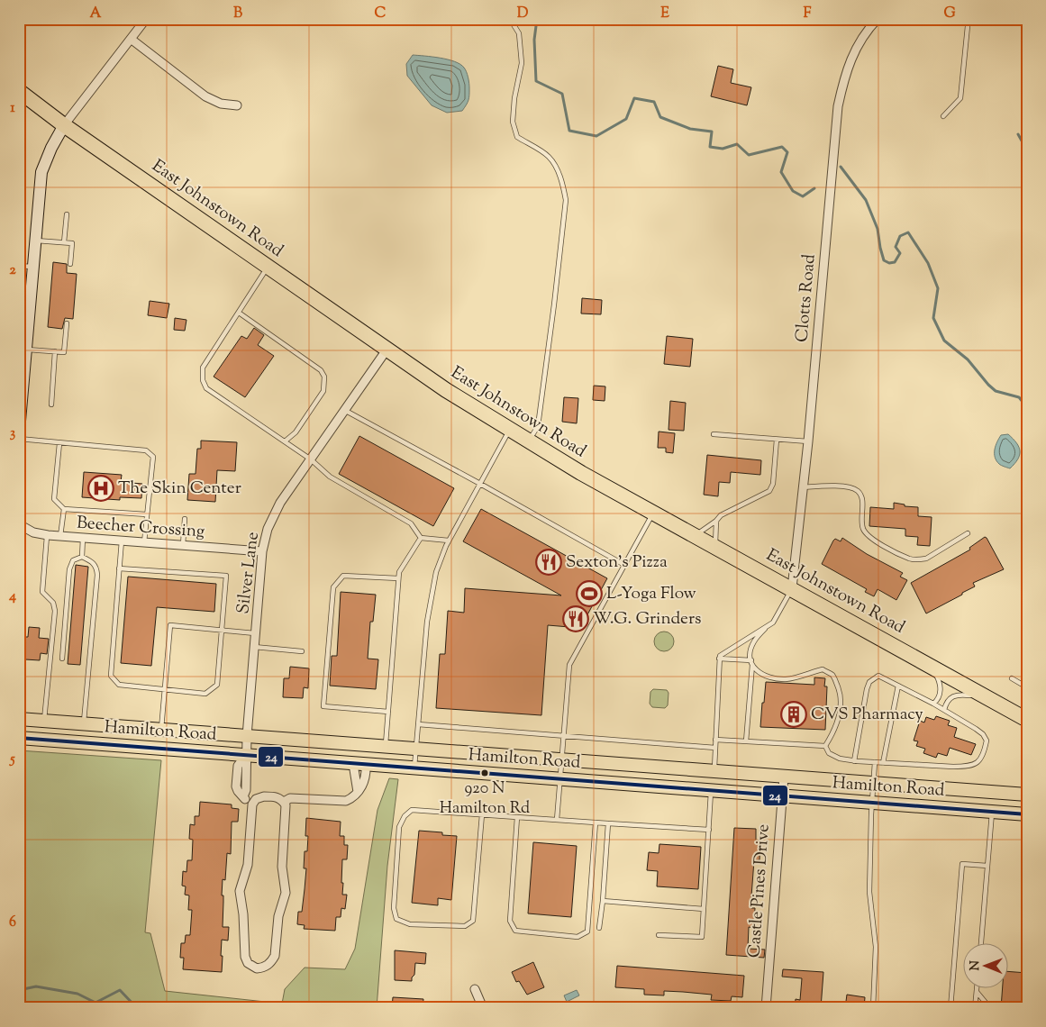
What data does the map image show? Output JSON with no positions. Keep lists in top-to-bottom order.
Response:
{
  "streets": {
    "highway": ["East Johnstown Road"],
    "main road": ["Hamilton Road"],
    "street": [
      "Clotts Road",
      "Beecher Crossing",
      "Silver Lane",
      "Castle Pines Drive"
    ]
  },
  "crossings": [
    ["East Johnstown Road", "Clotts Road"],
    ["East Johnstown Road", "Silver Lane"],
    ["Beecher Crossing", "Silver Lane"],
    ["Silver Lane", "Hamilton Road"],
    ["Hamilton Road", "Castle Pines Drive"]
  ],
  "places": {
    "hospital": ["The Skin Center"],
    "restaurant": ["Sexton’s Pizza", "W.G. Grinders"],
    "sports": ["L-Yoga Flow"],
    "building": ["CVS Pharmacy"],
    "other": ["920 N Hamilton Rd"]
  },
  "lines": ["transit line 24"],
  "north": "left",
  "grid": {
    "columns": [
      "A",
      "B",
      "C",
      "D",
      "E",
      "F",
      "G"
    ],
    "rows": [
      "1",
      "2",
      "3",
      "4",
      "5",
      "6"
    ]
  }
}
